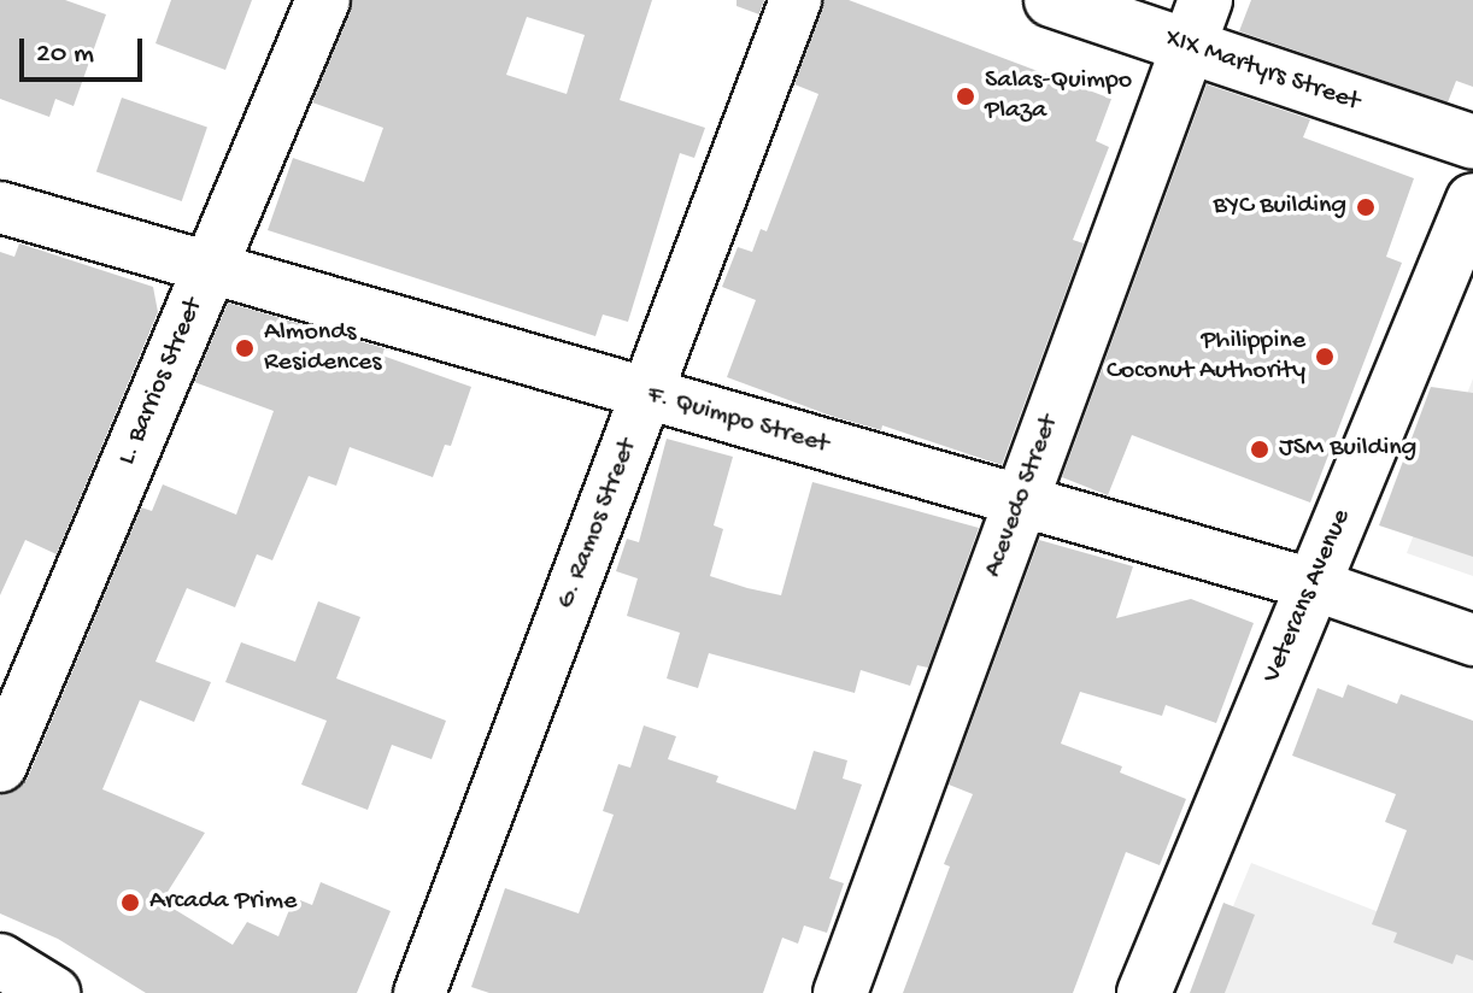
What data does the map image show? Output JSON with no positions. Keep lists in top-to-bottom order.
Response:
{
  "streets": {
    "street": [
      "XIX Martyrs Street",
      "L. Barrios Street",
      "F. Quimpo Street",
      "Acevedo Street",
      "G. Ramos Street",
      "Veterans Avenue"
    ]
  },
  "crossings": [
    ["XIX Martyrs Street", "Acevedo Street"],
    ["L. Barrios Street", "F. Quimpo Street"],
    ["F. Quimpo Street", "Acevedo Street"],
    ["F. Quimpo Street", "G. Ramos Street"],
    ["F. Quimpo Street", "Veterans Avenue"]
  ],
  "places": [
    "Salas-Quimpo Plaza",
    "BYC Building",
    "Almonds Residences",
    "Philippine Coconut Authority",
    "JSM Building",
    "Arcada Prime"
  ],
  "scale_bar": "20 m"
}
